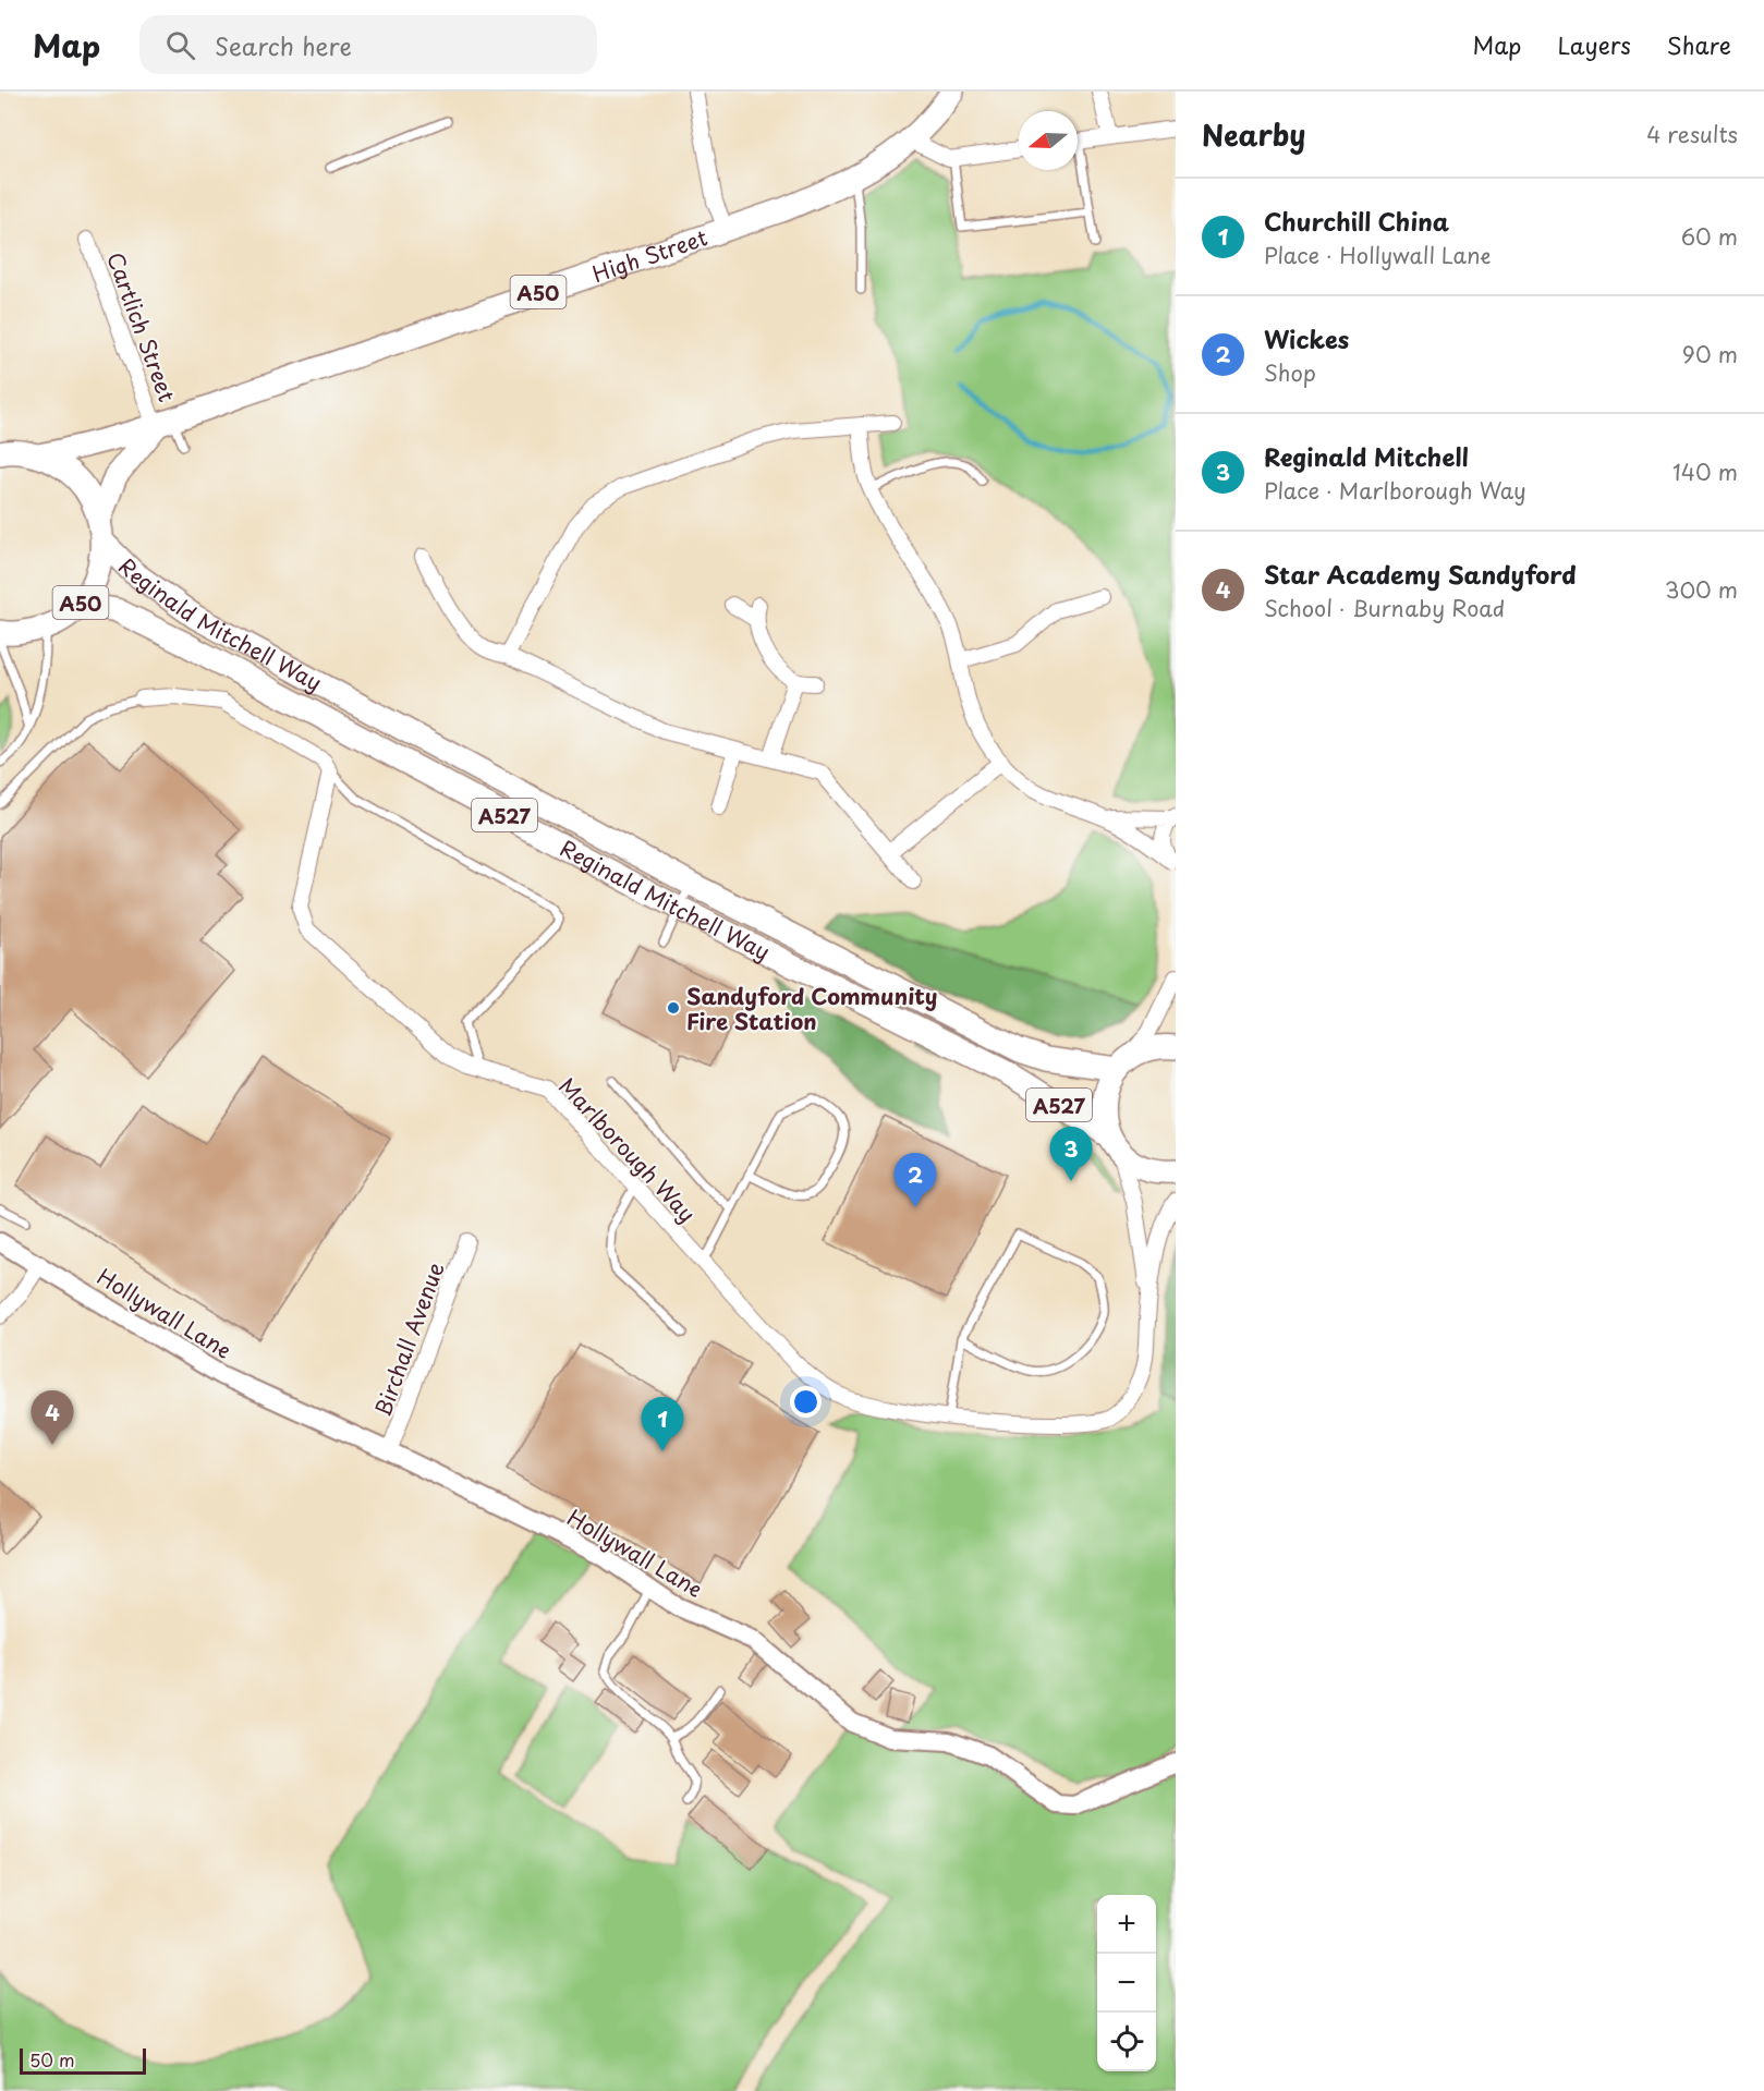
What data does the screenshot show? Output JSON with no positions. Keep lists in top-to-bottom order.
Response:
{
  "streets": {
    "main road": [
      "High Street",
      "A50",
      "Reginald Mitchell Way",
      "A527"
    ],
    "street": [
      "Cartlich Street",
      "Marlborough Way",
      "Hollywall Lane",
      "Birchall Avenue"
    ]
  },
  "crossings": [
    ["High Street", "A50"],
    ["High Street", "Cartlich Street"],
    ["A50", "Cartlich Street"],
    ["A50", "Reginald Mitchell Way"],
    ["Reginald Mitchell Way", "Marlborough Way"],
    ["Hollywall Lane", "Birchall Avenue"]
  ],
  "places": ["Sandyford Community Fire Station"],
  "scale_bar": "50 m",
  "north": "left",
  "page": {
    "header": "Map",
    "search": "Search here",
    "nav": ["Map", "Layers", "Share"],
    "heading": ["Nearby", "4 results"],
    "list": [
      {
        "mark": "1",
        "name": "Churchill China",
        "note": "Place · Hollywall Lane",
        "value": "60 m"
      },
      {
        "mark": "2",
        "name": "Wickes",
        "note": "Shop",
        "value": "90 m"
      },
      {
        "mark": "3",
        "name": "Reginald Mitchell",
        "note": "Place · Marlborough Way",
        "value": "140 m"
      },
      {
        "mark": "4",
        "name": "Star Academy Sandyford",
        "note": "School · Burnaby Road",
        "value": "300 m"
      }
    ],
    "pins": [
      "3",
      "2",
      "4",
      "1"
    ],
    "map_buttons": ["+", "−"],
    "scale": "50 m"
  }
}
